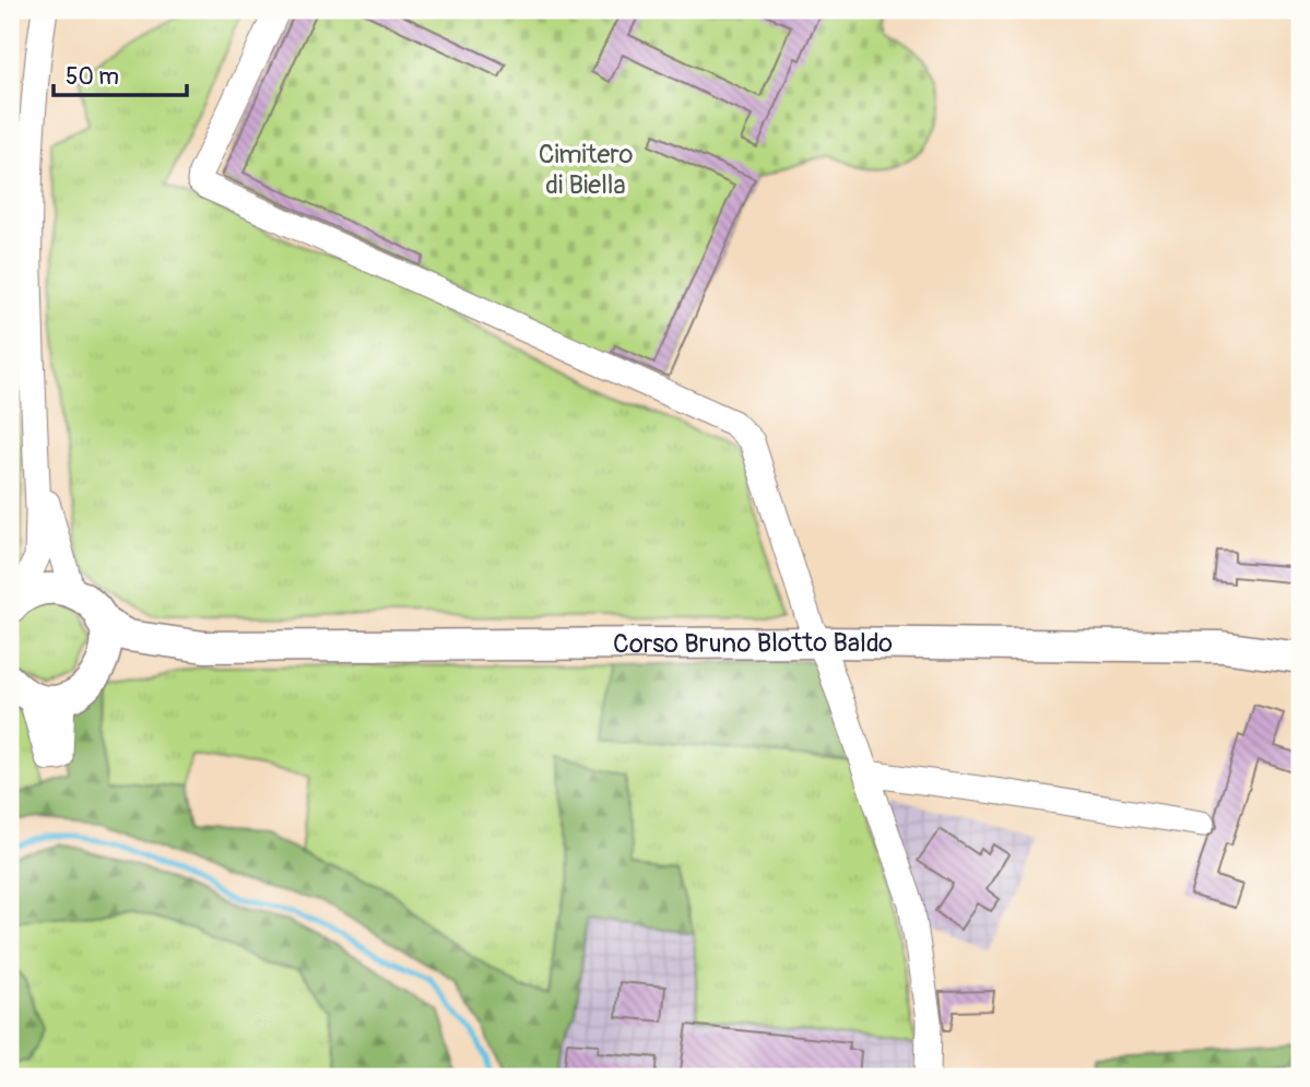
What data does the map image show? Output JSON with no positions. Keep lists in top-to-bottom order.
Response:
{
  "streets": {
    "main road": ["Corso Bruno Blotto Baldo"]
  },
  "parks": ["Cimitero di Biella"],
  "scale_bar": "50 m"
}
